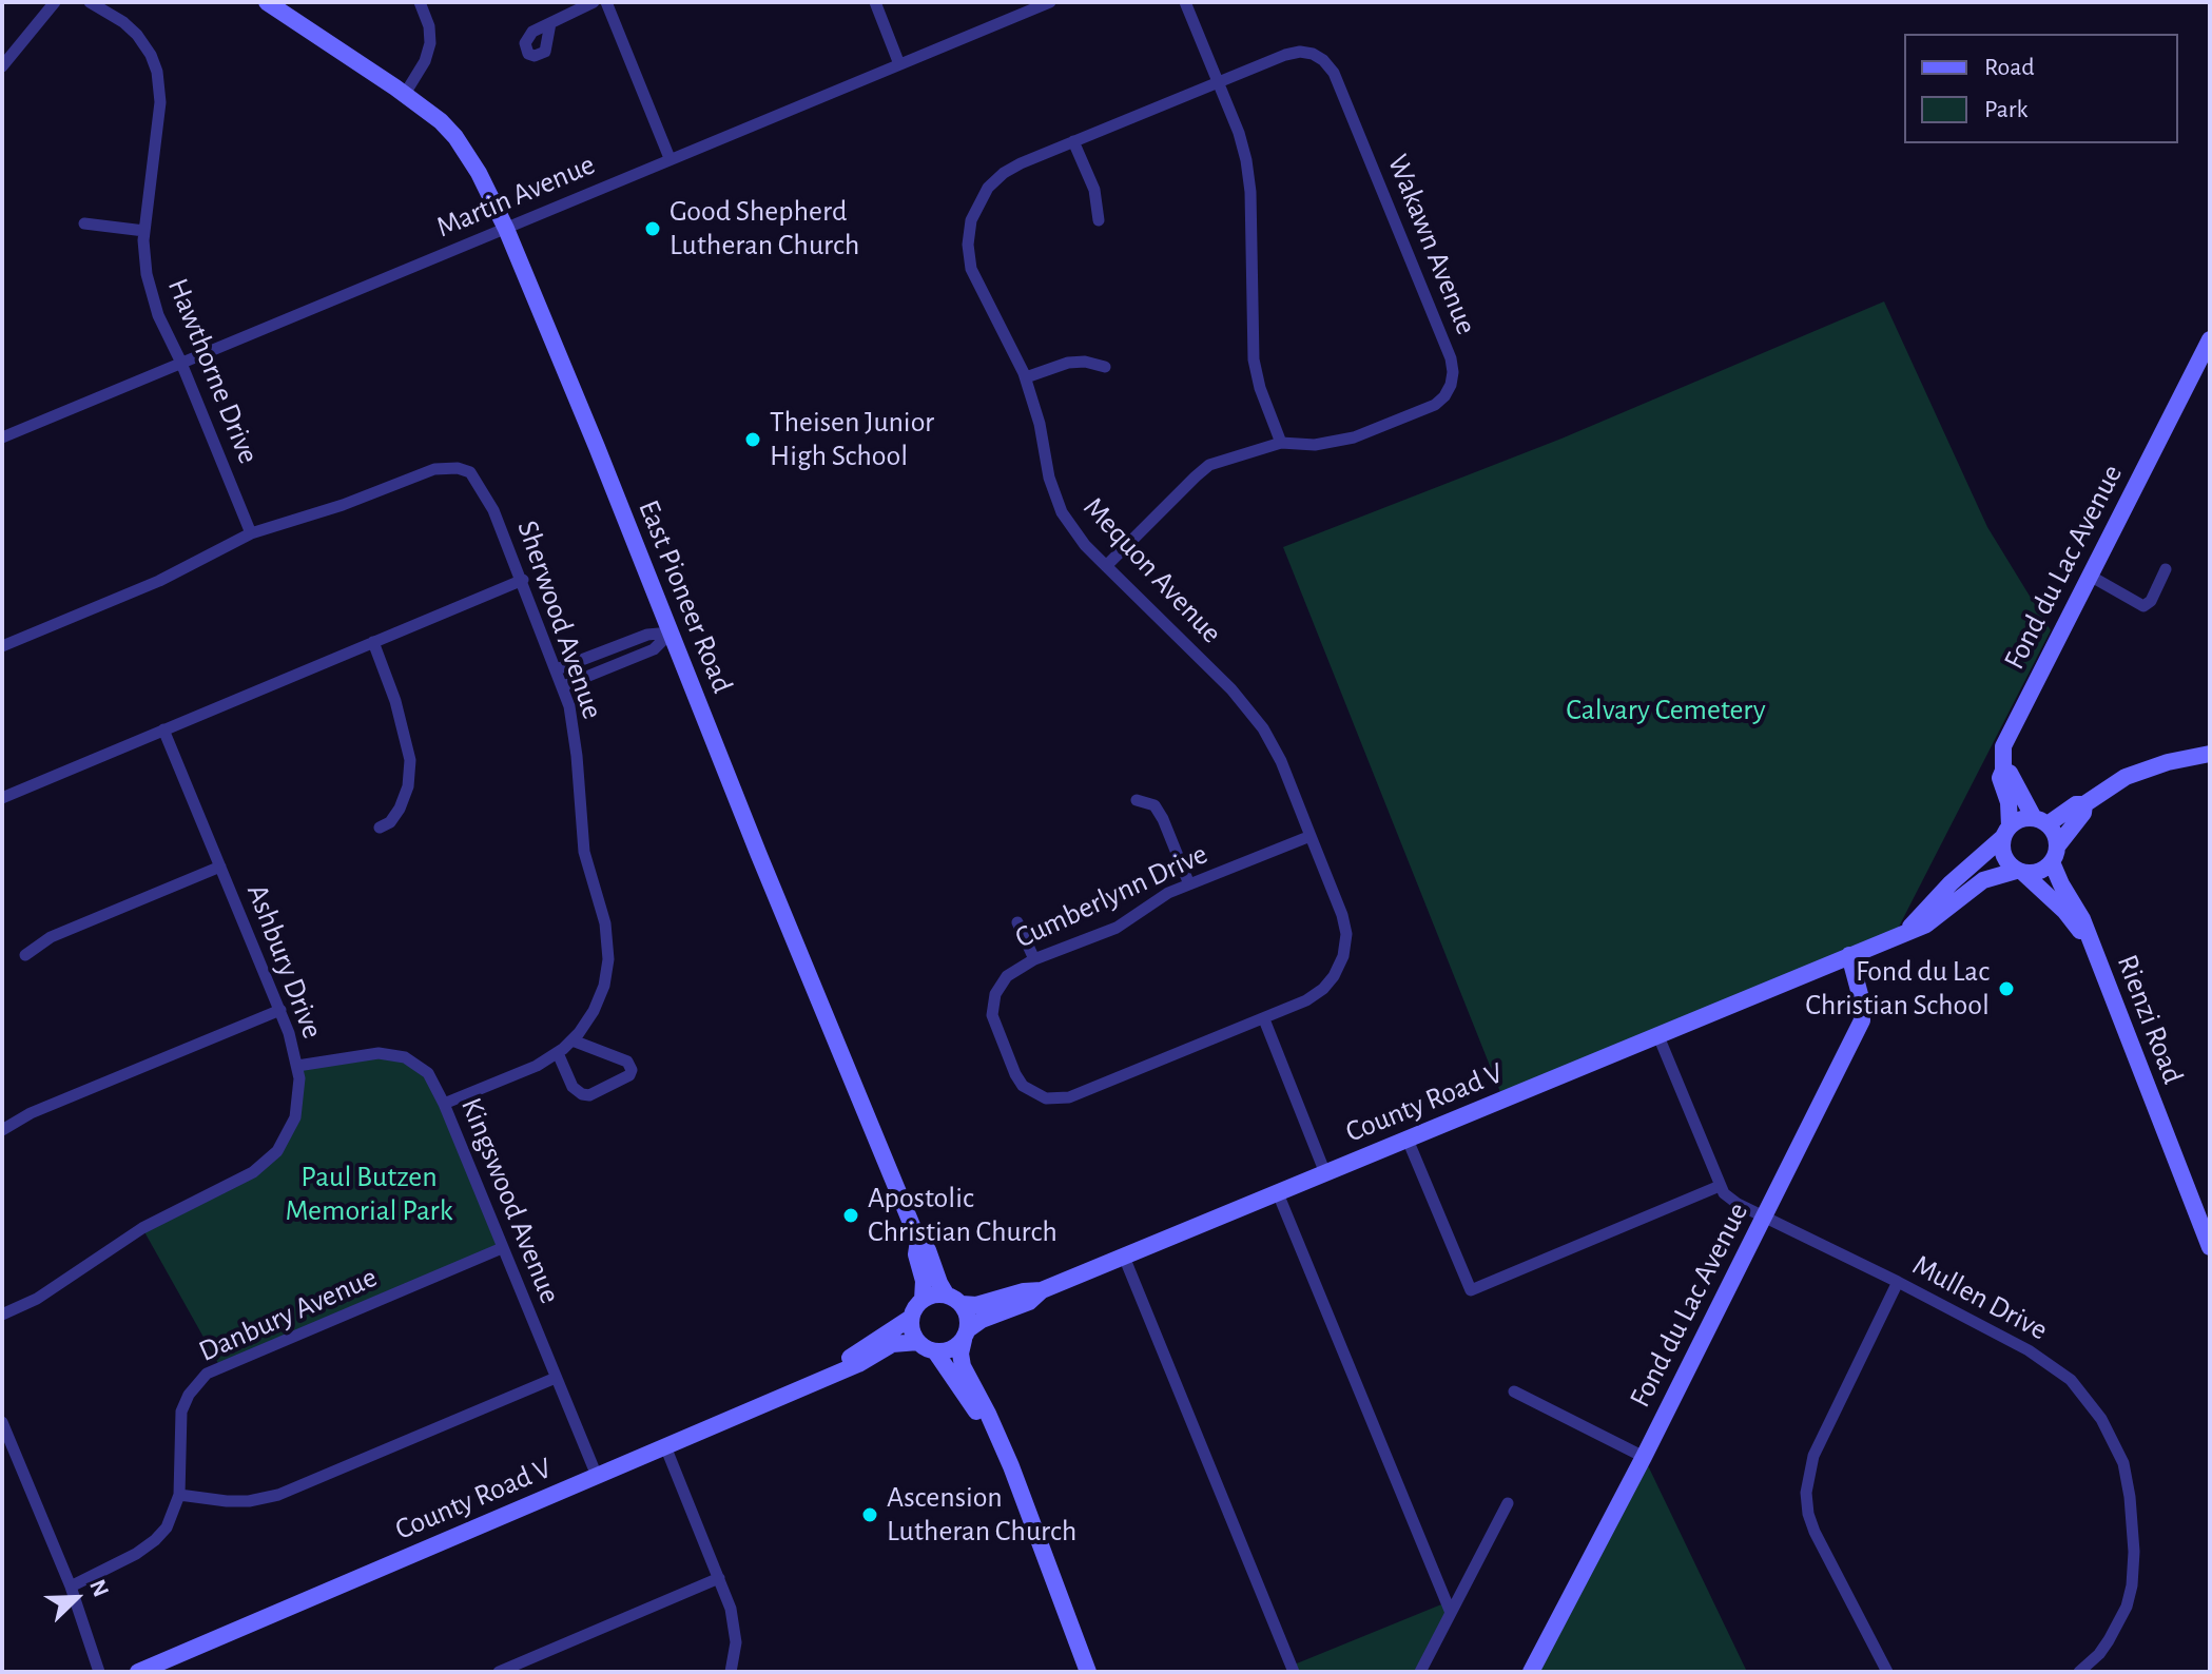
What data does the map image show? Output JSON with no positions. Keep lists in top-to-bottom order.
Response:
{
  "streets": {
    "main road": [
      "Fond du Lac Avenue",
      "East Pioneer Road",
      "Rienzi Road",
      "County Road V"
    ],
    "street": [
      "Martin Avenue",
      "Wakawn Avenue",
      "Hawthorne Drive",
      "Mequon Avenue",
      "Sherwood Avenue",
      "Cumberlynn Drive",
      "Ashbury Drive",
      "Kingswood Avenue",
      "Mullen Drive",
      "Danbury Avenue"
    ]
  },
  "crossings": [
    ["Martin Avenue", "Hawthorne Drive"],
    ["Martin Avenue", "East Pioneer Road"],
    ["Wakawn Avenue", "Mequon Avenue"],
    ["Hawthorne Drive", "Sherwood Avenue"],
    ["Fond du Lac Avenue", "Rienzi Road"],
    ["Fond du Lac Avenue", "County Road V"],
    ["Fond du Lac Avenue", "Mullen Drive"],
    ["Mequon Avenue", "Cumberlynn Drive"],
    ["East Pioneer Road", "County Road V"],
    ["Sherwood Avenue", "Kingswood Avenue"],
    ["Ashbury Drive", "Kingswood Avenue"],
    ["County Road V", "Kingswood Avenue"],
    ["Kingswood Avenue", "Danbury Avenue"]
  ],
  "parks": ["Calvary Cemetery", "Paul Butzen Memorial Park"],
  "places": [
    "Good Shepherd Lutheran Church",
    "Theisen Junior High School",
    "Fond du Lac Christian School",
    "Apostolic Christian Church",
    "Ascension Lutheran Church"
  ],
  "legend": ["Road", "Park"],
  "north": "top right"
}
